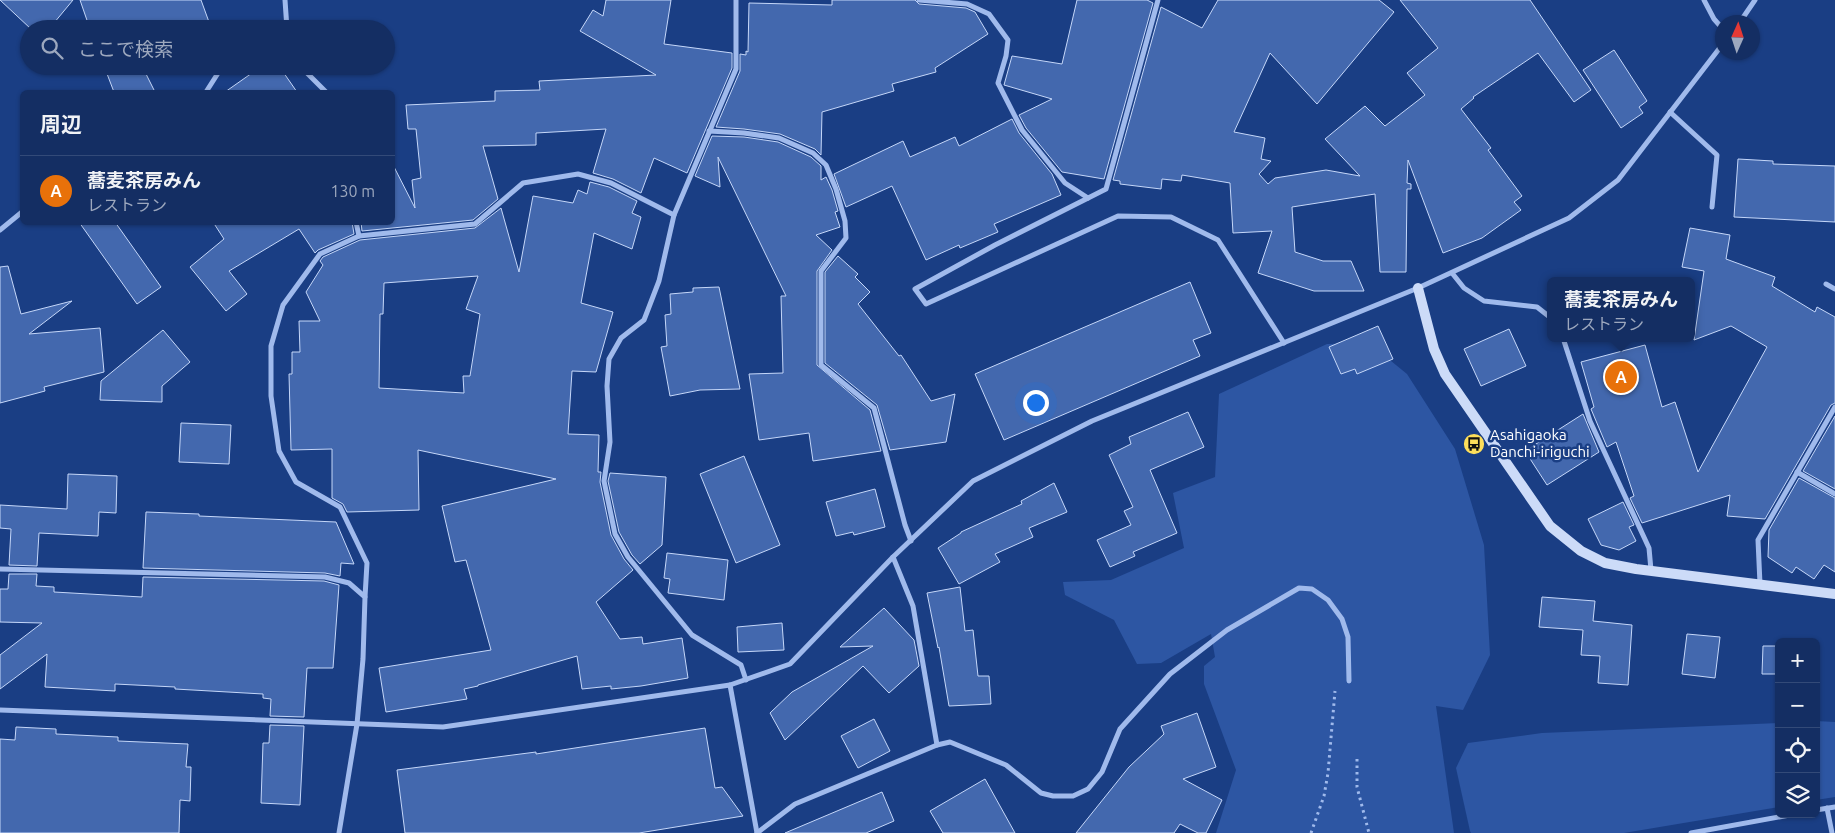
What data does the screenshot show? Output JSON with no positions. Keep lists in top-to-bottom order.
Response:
{
  "places": {
    "bus stop": ["Asahigaoka Danchi-iriguchi"]
  },
  "north": "top",
  "page": {
    "search": "ここで検索",
    "heading": "周辺",
    "list": [
      {
        "mark": "A",
        "name": "蕎麦茶房みん",
        "note": "レストラン",
        "value": "130 m"
      }
    ],
    "popup": ["蕎麦茶房みん", "レストラン"],
    "pins": "A",
    "map_buttons": ["+", "−"]
  }
}
